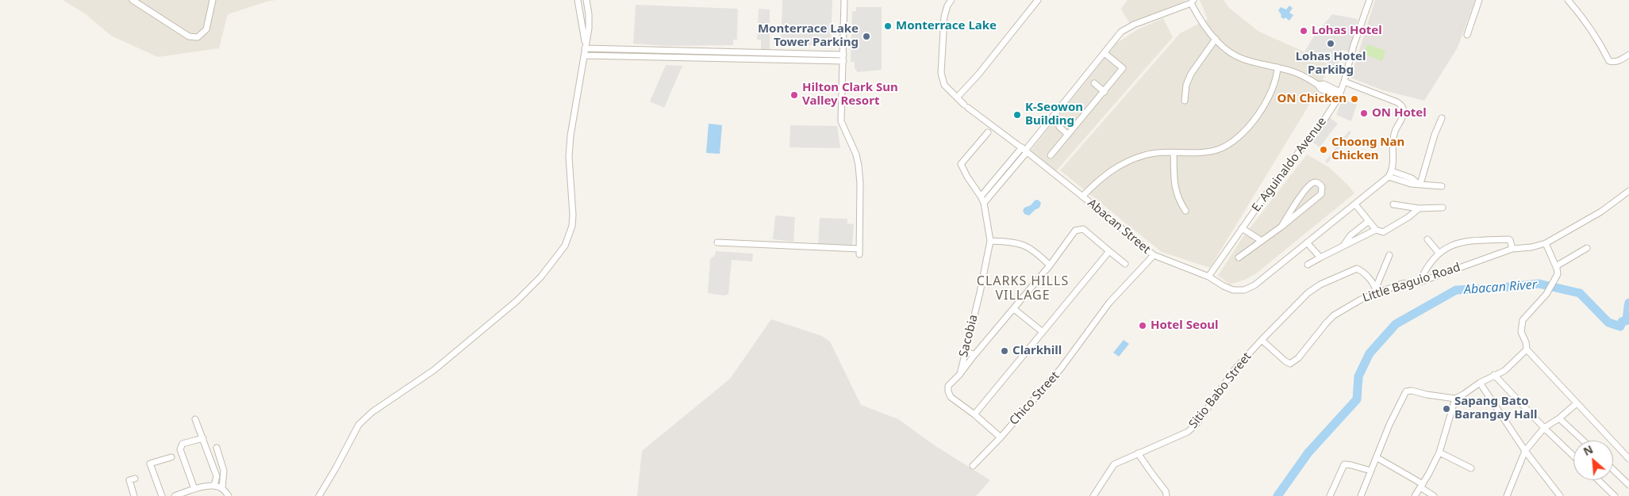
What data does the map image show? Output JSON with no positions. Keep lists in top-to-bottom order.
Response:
{
  "streets": {
    "street": [
      "E. Aguinaldo Avenue",
      "Abacan Street",
      "Little Baguio Road",
      "Sacobia",
      "Sitio Babo Street",
      "Chico Street"
    ]
  },
  "crossings": [
    ["E. Aguinaldo Avenue", "Abacan Street"],
    ["Abacan Street", "Chico Street"],
    ["Little Baguio Road", "Sitio Babo Street"],
    ["Sacobia", "Chico Street"]
  ],
  "districts": ["CLARKS HILLS VILLAGE"],
  "water": ["Abacan River"],
  "places": [
    "Monterrace Lake",
    "Lohas Hotel",
    "Monterrace Lake Tower Parking",
    "Lohas Hotel Parkibg",
    "Hilton Clark Sun Valley Resort",
    "ON Chicken",
    "ON Hotel",
    "K-Seowon Building",
    "Choong Nan Chicken",
    "Hotel Seoul",
    "Clarkhill",
    "Sapang Bato Barangay Hall"
  ],
  "north": "top left"
}
